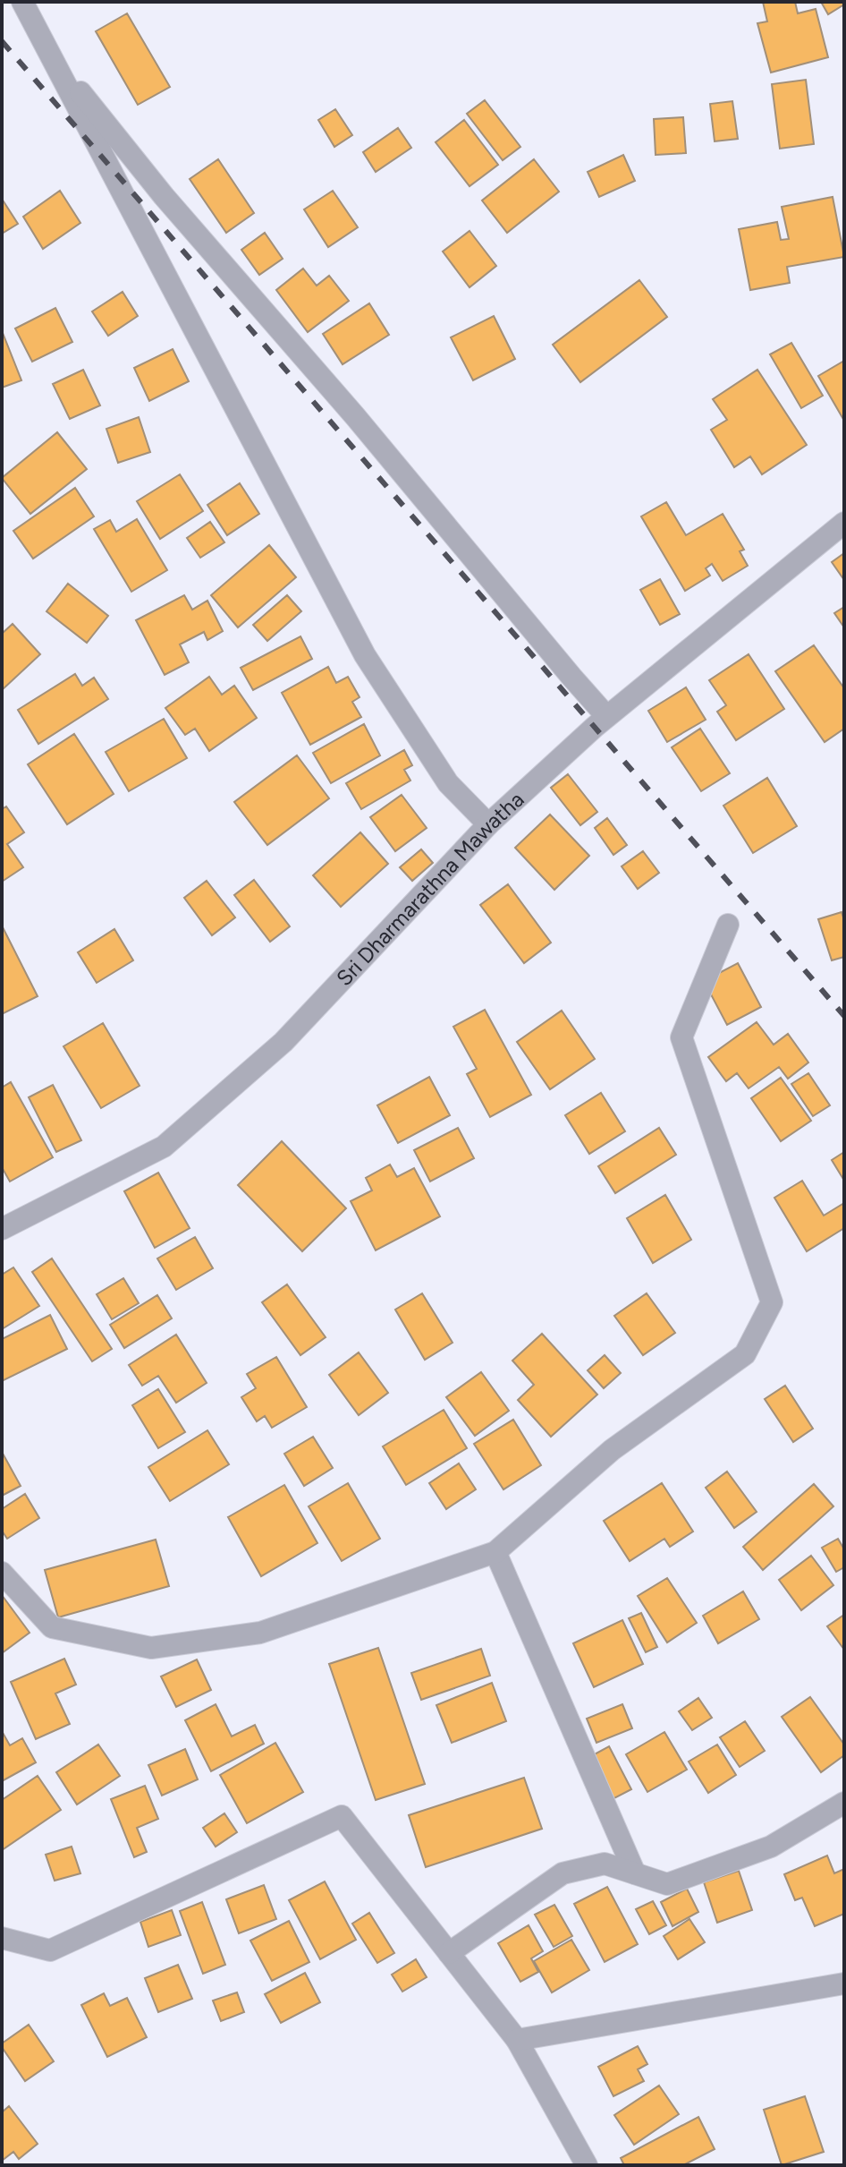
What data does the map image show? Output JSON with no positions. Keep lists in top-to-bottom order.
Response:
{
  "streets": {
    "street": ["Sri Dharmarathna Mawatha"]
  }
}
